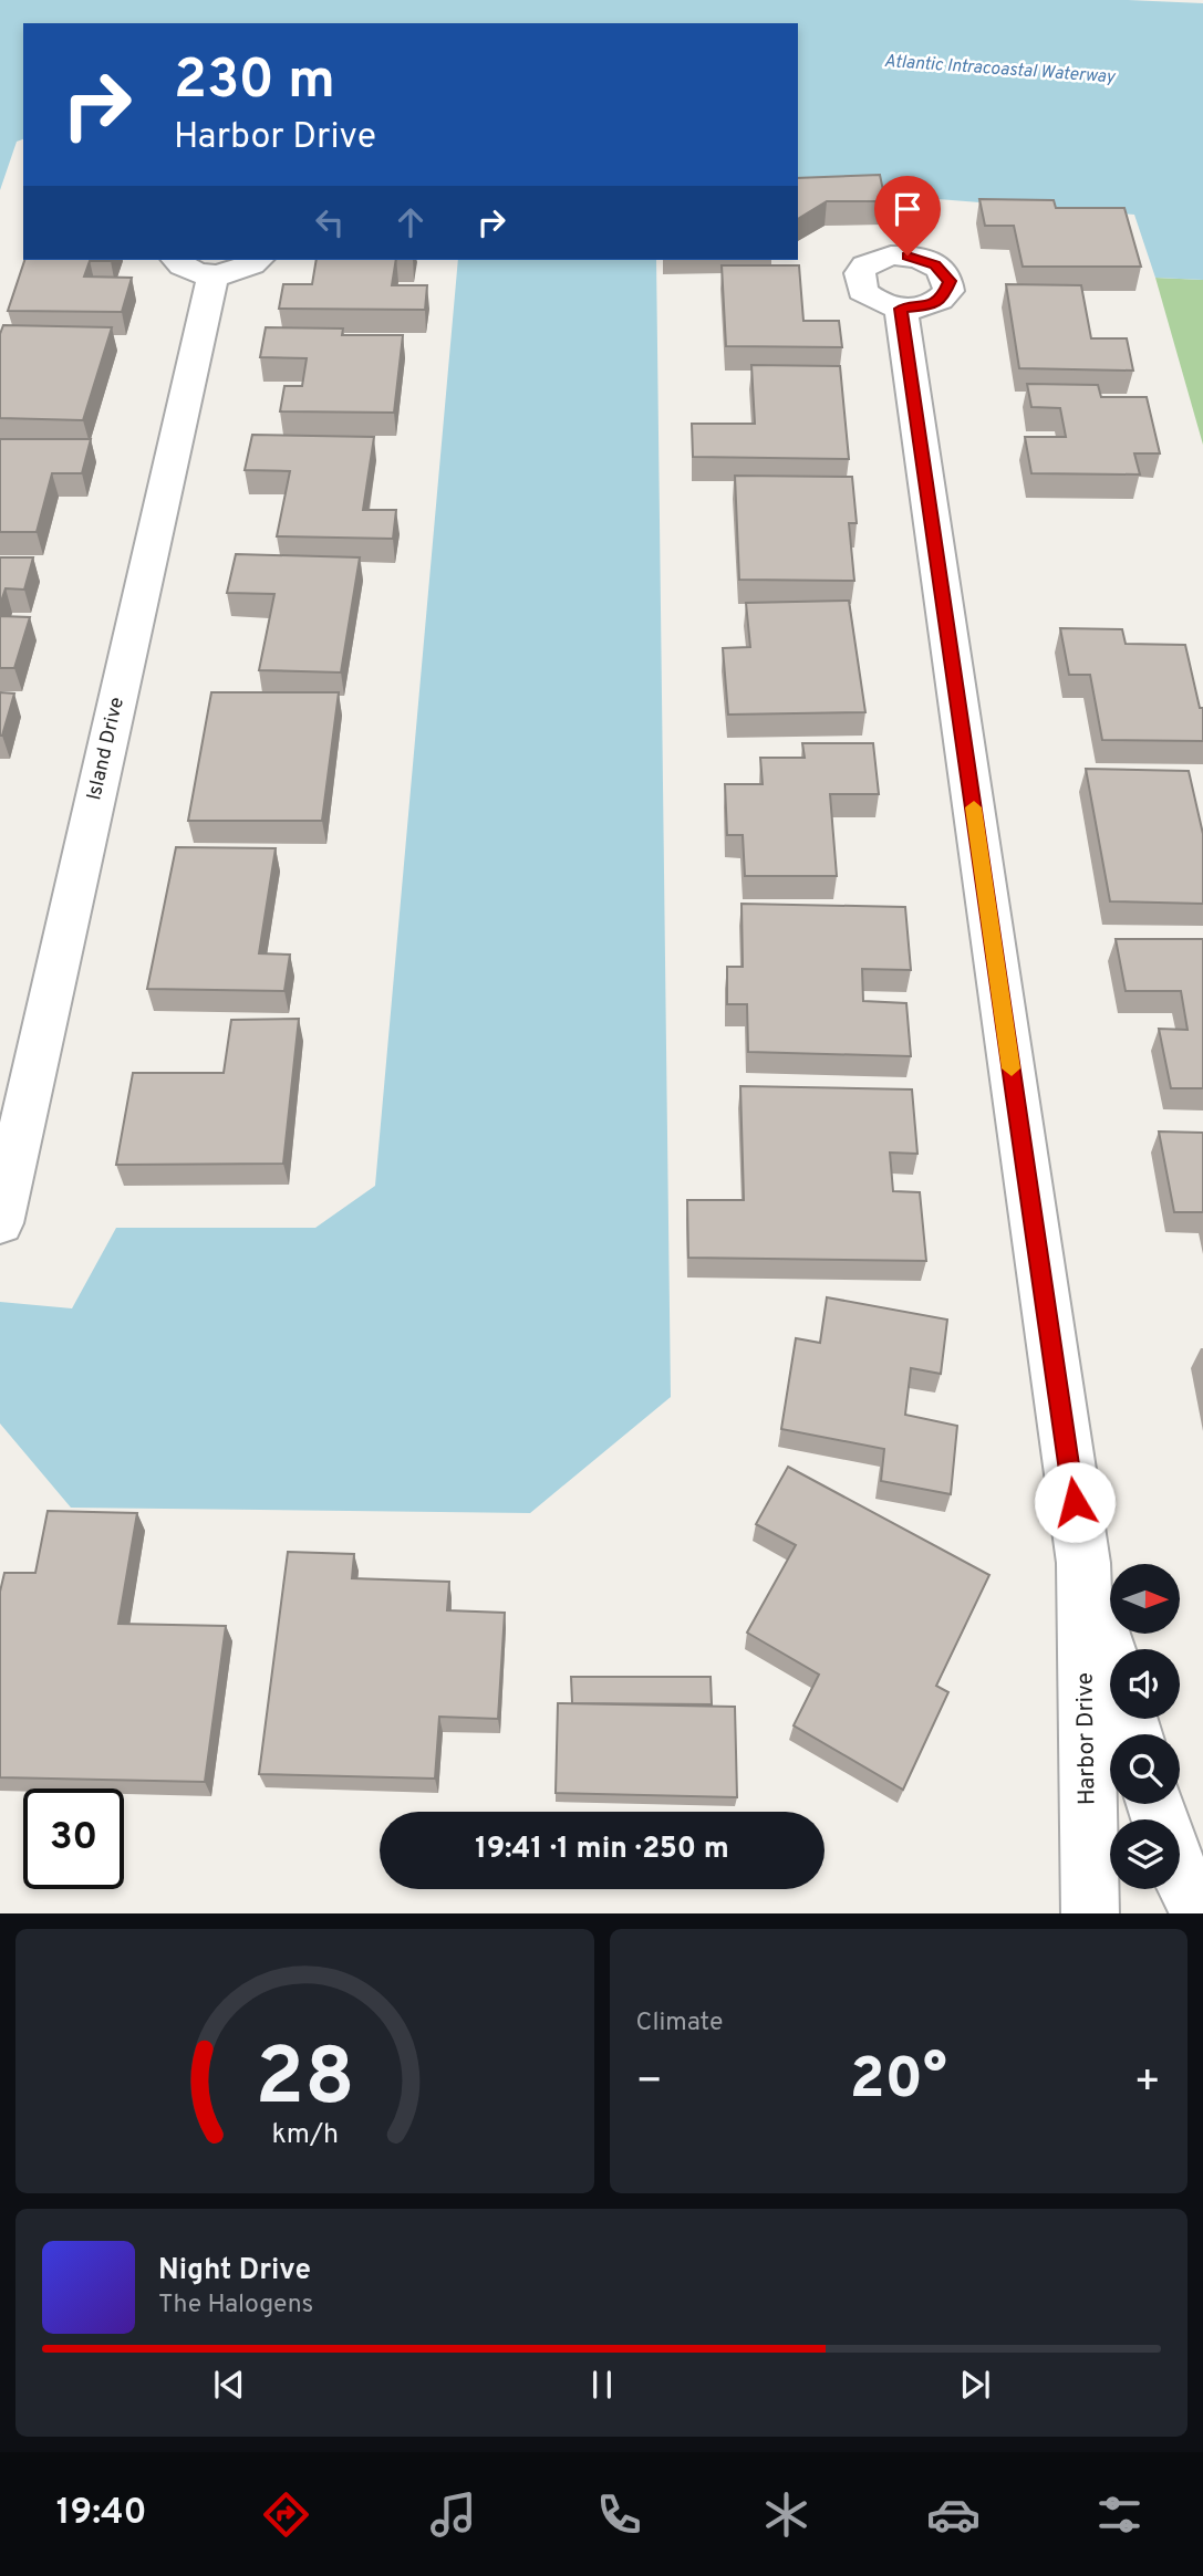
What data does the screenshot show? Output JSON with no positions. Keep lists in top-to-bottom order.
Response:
{
  "streets": {
    "street": ["Island Drive", "Harbor Drive"]
  },
  "water": ["Atlantic Intracoastal Waterway"],
  "north": "right",
  "page": {
    "turn": ["230 m", "Harbor Drive"],
    "limit": "30",
    "trip": "19:41 · 1 min · 250 m",
    "tile": "Climate",
    "heat": ["−", "20°", "+"],
    "song": ["Night Drive", "The Halogens"],
    "tabs": "19:40",
    "gauge": ["28", "km/h"]
  }
}
